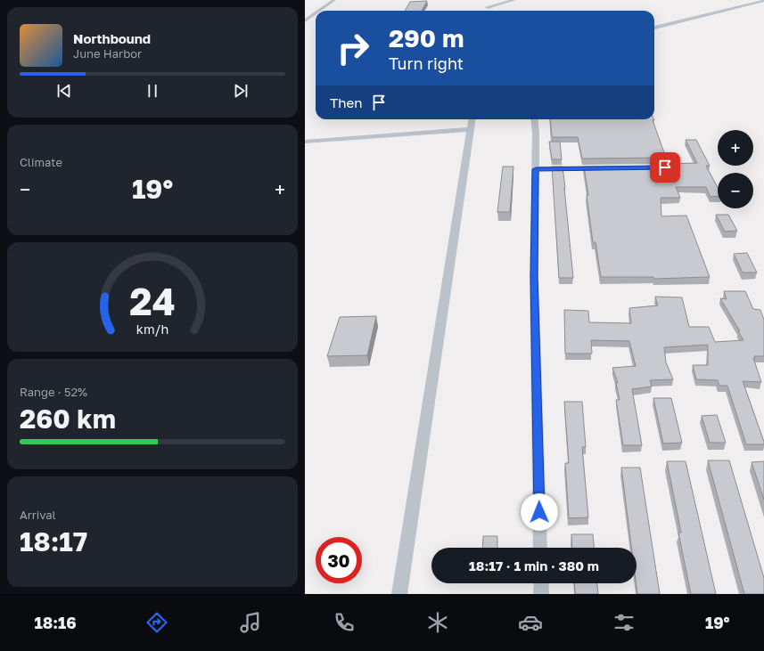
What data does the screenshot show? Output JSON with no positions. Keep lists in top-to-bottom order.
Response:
{
  "page": {
    "turn": ["290 m", "Turn right"],
    "song": ["Northbound", "June Harbor"],
    "then": "Then",
    "tile": [
      "Climate",
      ["Range · 52%", "260 km"],
      ["Arrival", "18:17"]
    ],
    "map_buttons": ["+", "−"],
    "heat": ["−", "19°", "+"],
    "limit": "30",
    "trip": "18:17 · 1 min · 380 m",
    "tabs": ["18:16", "19°"],
    "gauge": ["24", "km/h"]
  }
}
